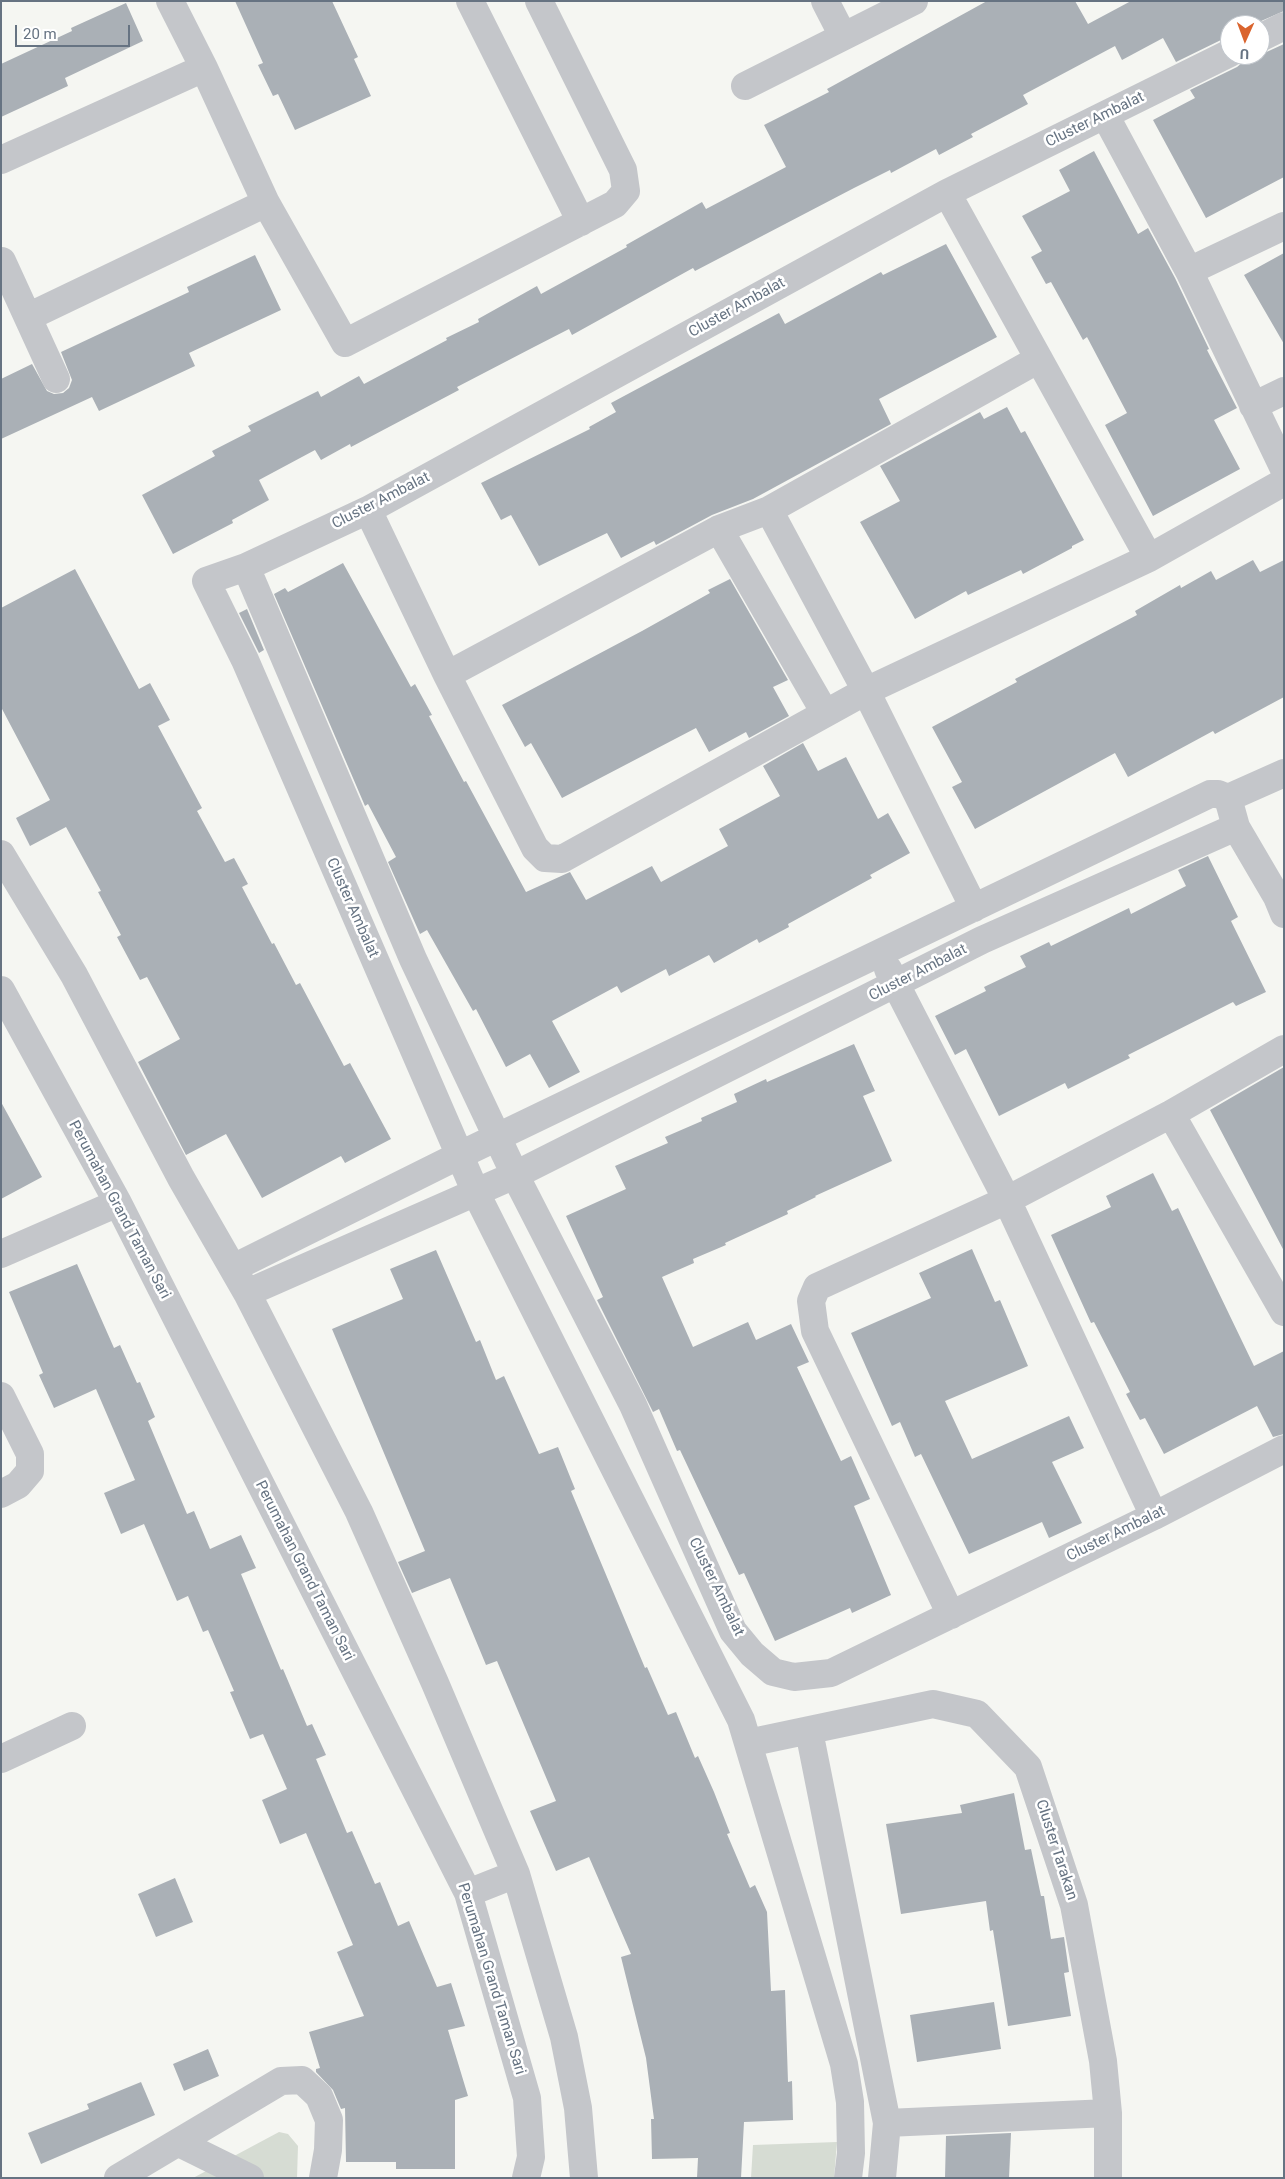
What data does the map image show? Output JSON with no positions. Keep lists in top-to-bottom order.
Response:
{
  "streets": {
    "street": ["Cluster Ambalat", "Perumahan Grand Taman Sari", "Cluster Tarakan"]
  },
  "crossings": [
    ["Cluster Ambalat", "Cluster Tarakan"]
  ],
  "scale_bar": "20 m",
  "north": "bottom"
}
